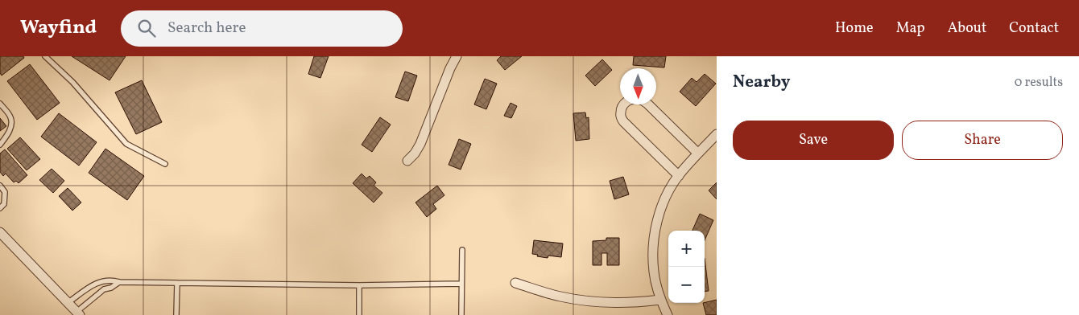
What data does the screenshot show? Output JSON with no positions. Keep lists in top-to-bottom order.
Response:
{
  "north": "bottom",
  "page": {
    "header": "Wayfind",
    "search": "Search here",
    "nav": [
      "Home",
      "Map",
      "About",
      "Contact"
    ],
    "heading": ["Nearby", "0 results"],
    "buttons": ["Save", "Share"],
    "map_buttons": ["+", "−"]
  }
}
